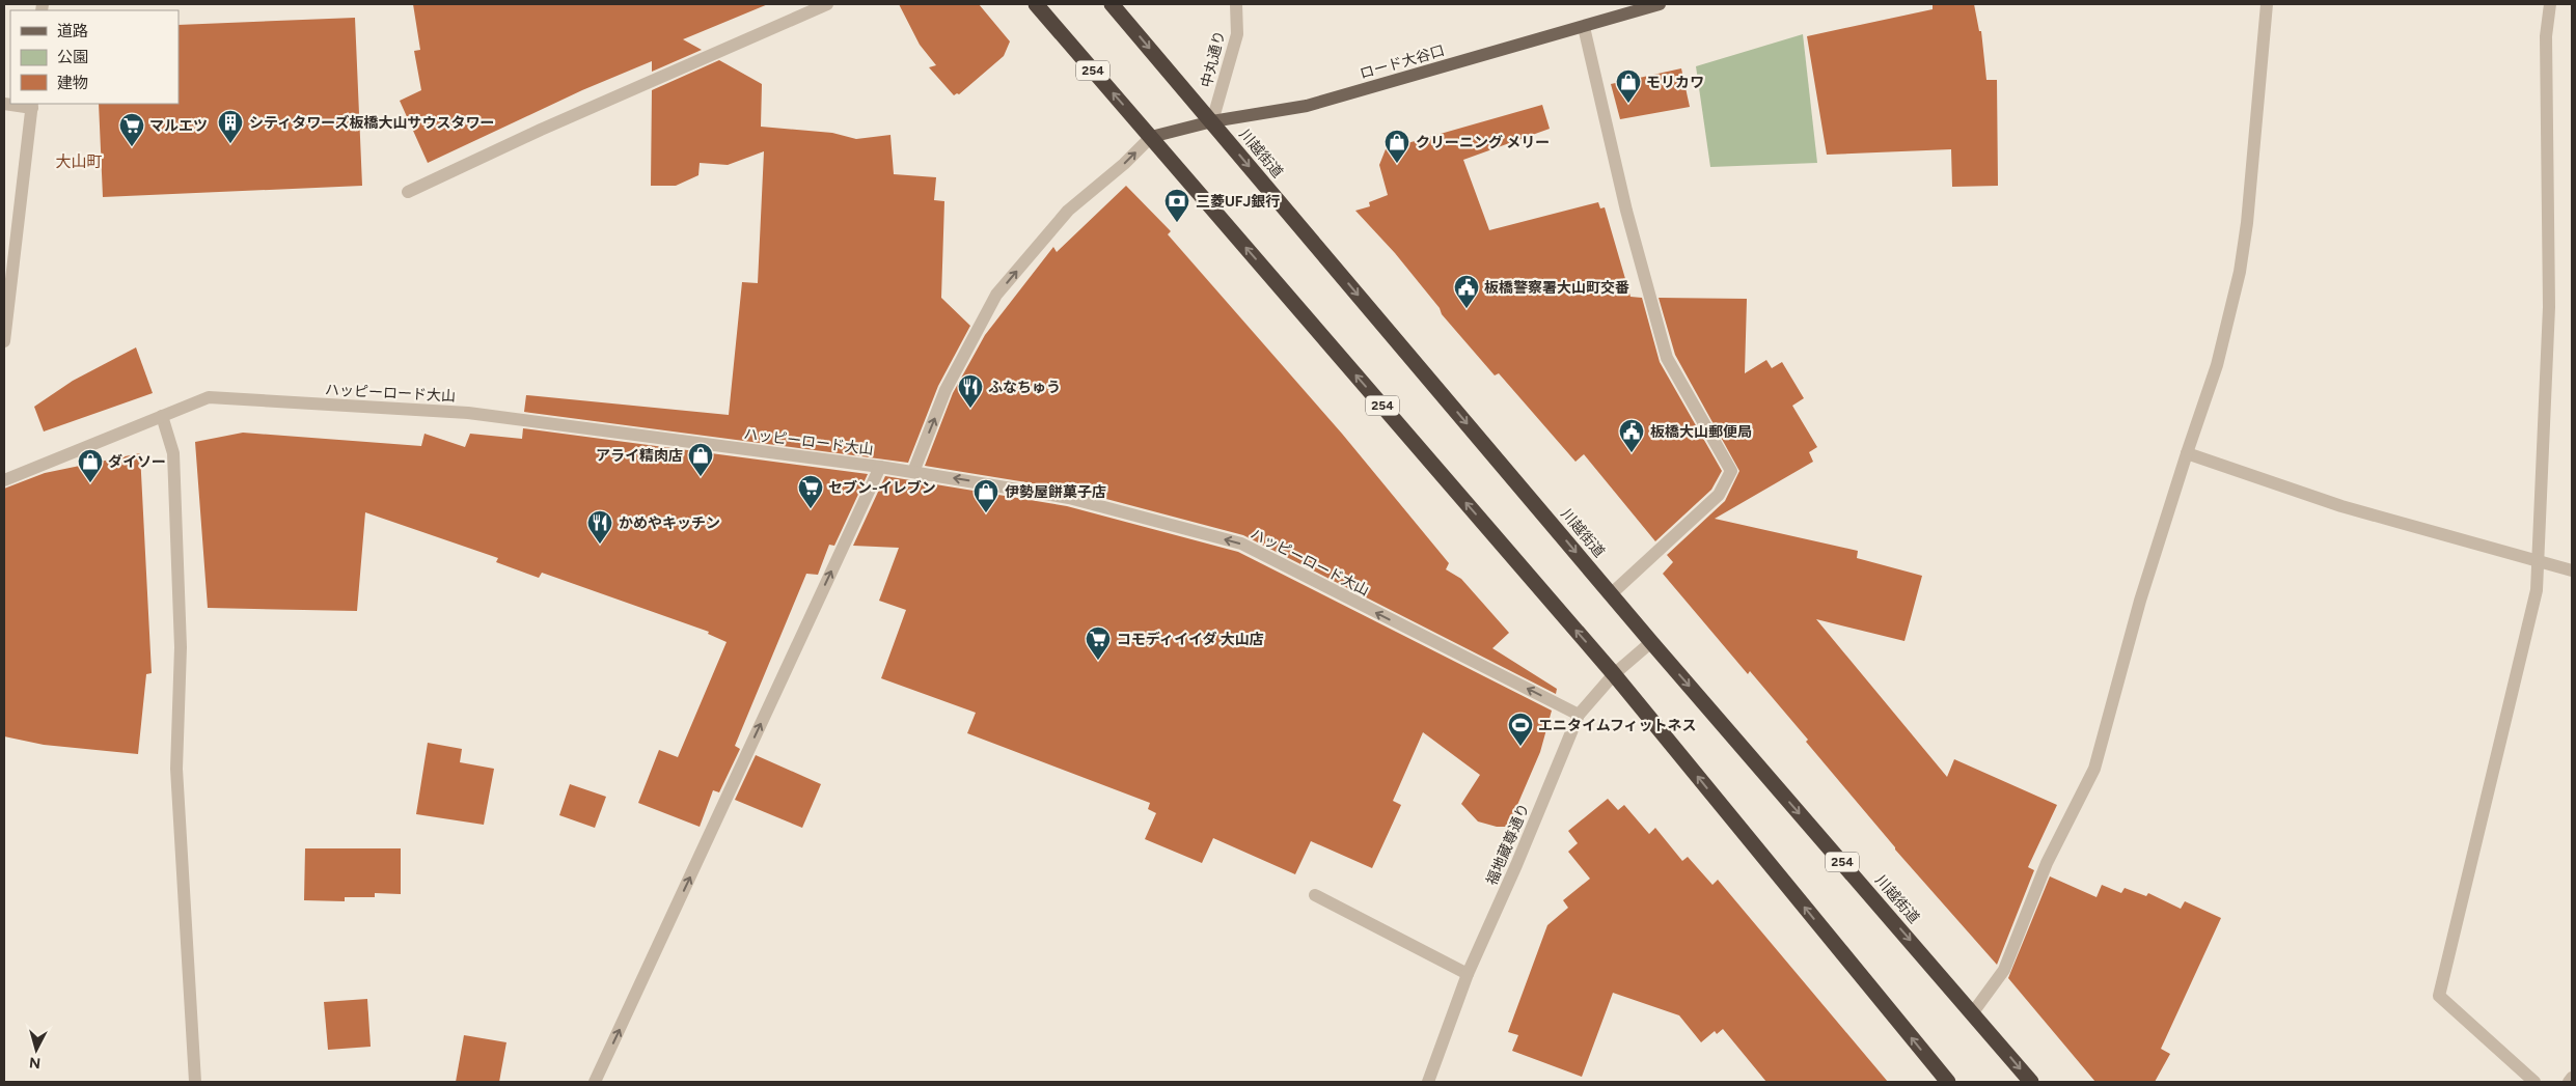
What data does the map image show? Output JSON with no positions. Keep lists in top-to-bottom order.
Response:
{
  "streets": {
    "highway": ["254", "川越街道"],
    "main road": ["ロード大谷口"],
    "street": ["中丸通り", "ハッピーロード大山", "福地蔵尊通り"]
  },
  "crossings": [
    ["中丸通り", "ロード大谷口"],
    ["中丸通り", "川越街道"],
    ["ロード大谷口", "254"],
    ["ロード大谷口", "川越街道"],
    ["254", "福地蔵尊通り"],
    ["川越街道", "福地蔵尊通り"],
    ["ハッピーロード大山", "福地蔵尊通り"]
  ],
  "one_way": ["ハッピーロード大山"],
  "districts": ["大山町"],
  "places": {
    "shop": [
      "モリカワ",
      "クリーニング メリー",
      "アライ精肉店",
      "ダイソー",
      "伊勢屋餅菓子店"
    ],
    "building": ["シティタワーズ板橋大山サウスタワー"],
    "supermarket": ["マルエツ", "セブン-イレブン", "コモディイイダ 大山店"],
    "bank": ["三菱UFJ銀行"],
    "public building": ["板橋警察署大山町交番", "板橋大山郵便局"],
    "restaurant": ["ふなちゅう", "かめやキッチン"],
    "sports": ["エニタイムフィットネス"]
  },
  "legend": ["道路", "公園", "建物"],
  "north": "bottom"
}
